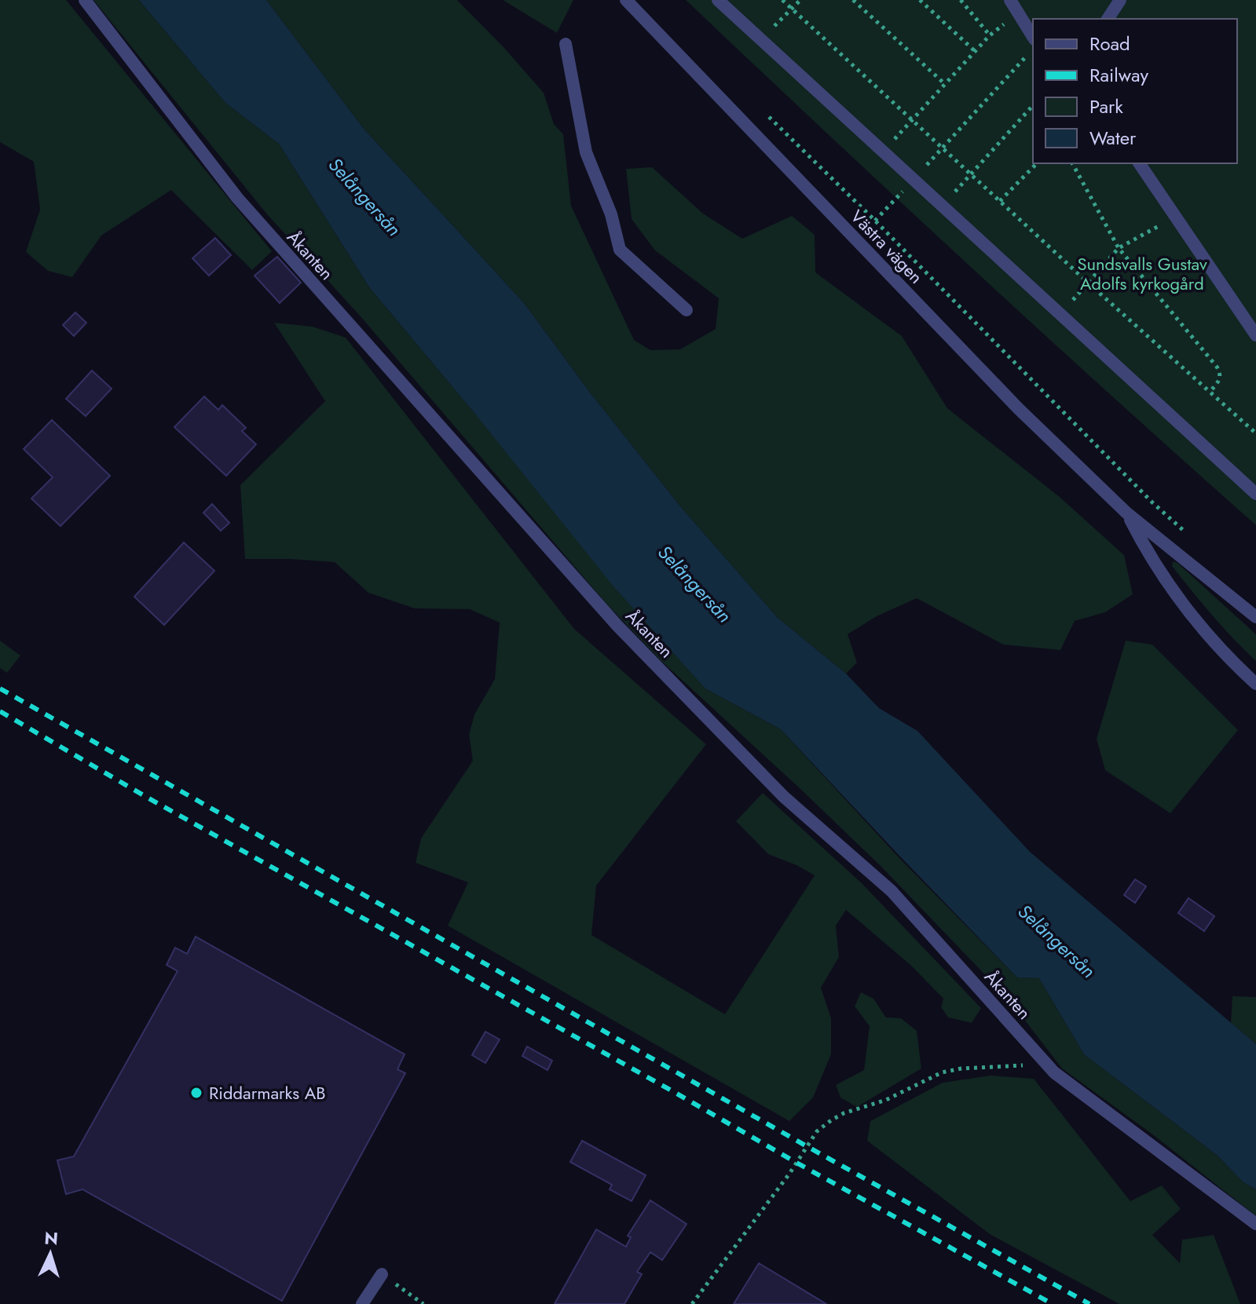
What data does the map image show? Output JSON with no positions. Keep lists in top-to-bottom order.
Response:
{
  "streets": {
    "street": ["Västra vägen", "Åkanten"]
  },
  "water": ["Selångersån"],
  "parks": ["Sundsvalls Gustav Adolfs kyrkogård"],
  "places": ["Riddarmarks AB"],
  "legend": [
    "Road",
    "Railway",
    "Park",
    "Water"
  ],
  "north": "top"
}
